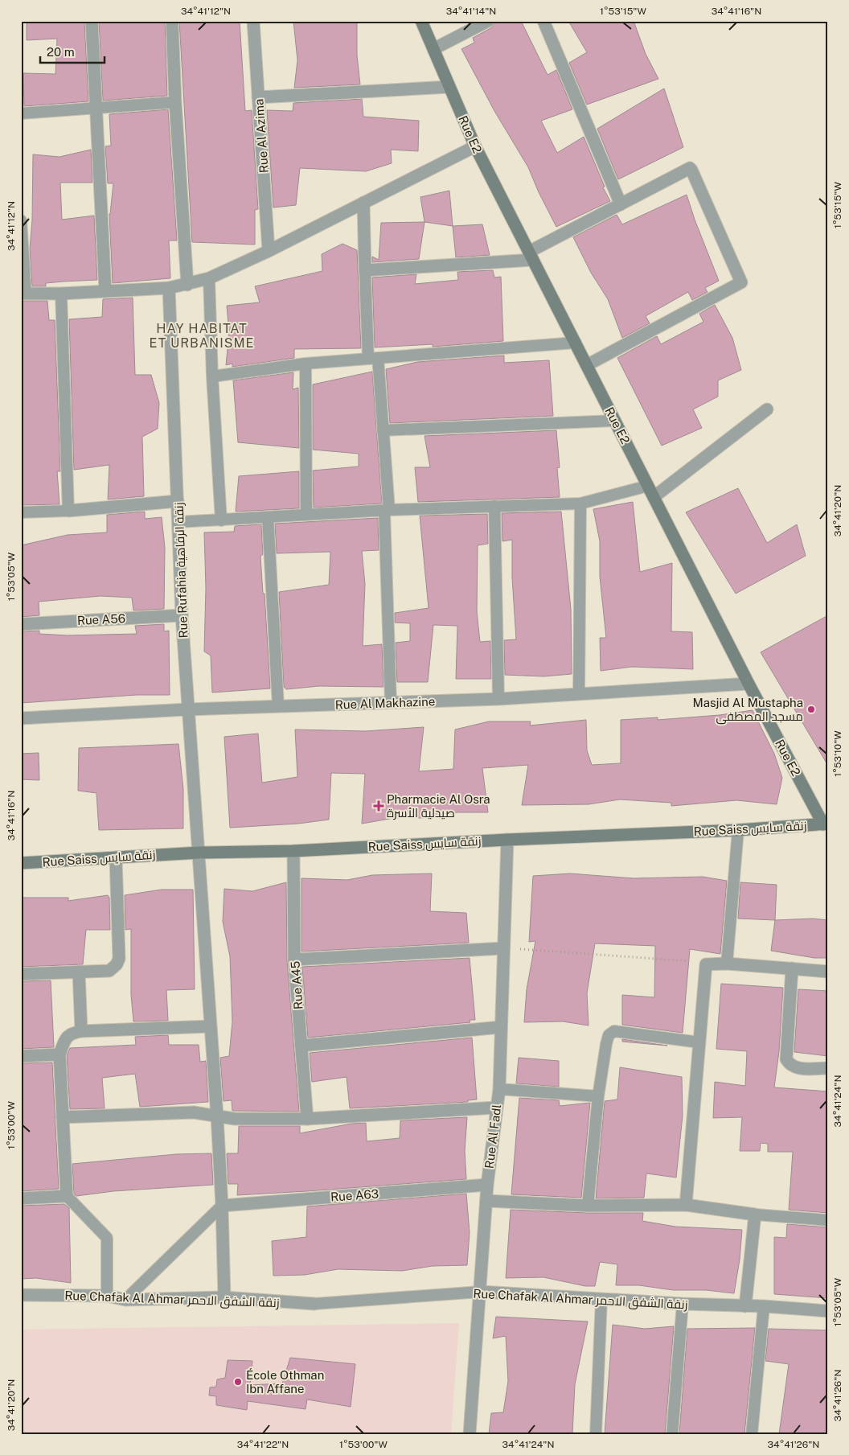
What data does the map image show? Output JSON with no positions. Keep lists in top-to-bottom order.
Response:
{
  "streets": {
    "street": [
      "Rue E2",
      "Rue Al Azima",
      "Rue Rufahia زنقة الرفاهية",
      "Rue A56",
      "Rue Al Makhazine",
      "Rue Saiss زنقة سايس",
      "Rue A45",
      "Rue Al Fadl",
      "Rue A63",
      "Rue Chafak Al Ahmar زنقة الشفق الاحمر"
    ]
  },
  "crossings": [
    ["Rue E2", "Rue Al Makhazine"],
    ["Rue E2", "Rue Saiss زنقة سايس"],
    ["Rue Rufahia زنقة الرفاهية", "Rue A56"],
    ["Rue Rufahia زنقة الرفاهية", "Rue Al Makhazine"],
    ["Rue Rufahia زنقة الرفاهية", "Rue Saiss زنقة سايس"],
    ["Rue Rufahia زنقة الرفاهية", "Rue A63"],
    ["Rue Rufahia زنقة الرفاهية", "Rue Chafak Al Ahmar زنقة الشفق الاحمر"],
    ["Rue Saiss زنقة سايس", "Rue A45"],
    ["Rue Saiss زنقة سايس", "Rue Al Fadl"],
    ["Rue Al Fadl", "Rue A63"],
    ["Rue Al Fadl", "Rue Chafak Al Ahmar زنقة الشفق الاحمر"]
  ],
  "districts": ["HAY HABITAT ET URBANISME"],
  "places": {
    "other": ["Masjid Al Mustapha مسجد المصطفى", "École Othman Ibn Affane"],
    "health": ["Pharmacie Al Osra صيدلية الأسرة"]
  },
  "scale_bar": "20 m",
  "coordinates": [
    "34°41'12\"N",
    "34°41'14\"N",
    "1°53'15\"W",
    "34°41'16\"N",
    "34°41'20\"N",
    "1°53'05\"W",
    "1°53'10\"W",
    "34°41'24\"N",
    "1°53'00\"W",
    "34°41'26\"N",
    "34°41'22\"N"
  ]
}
